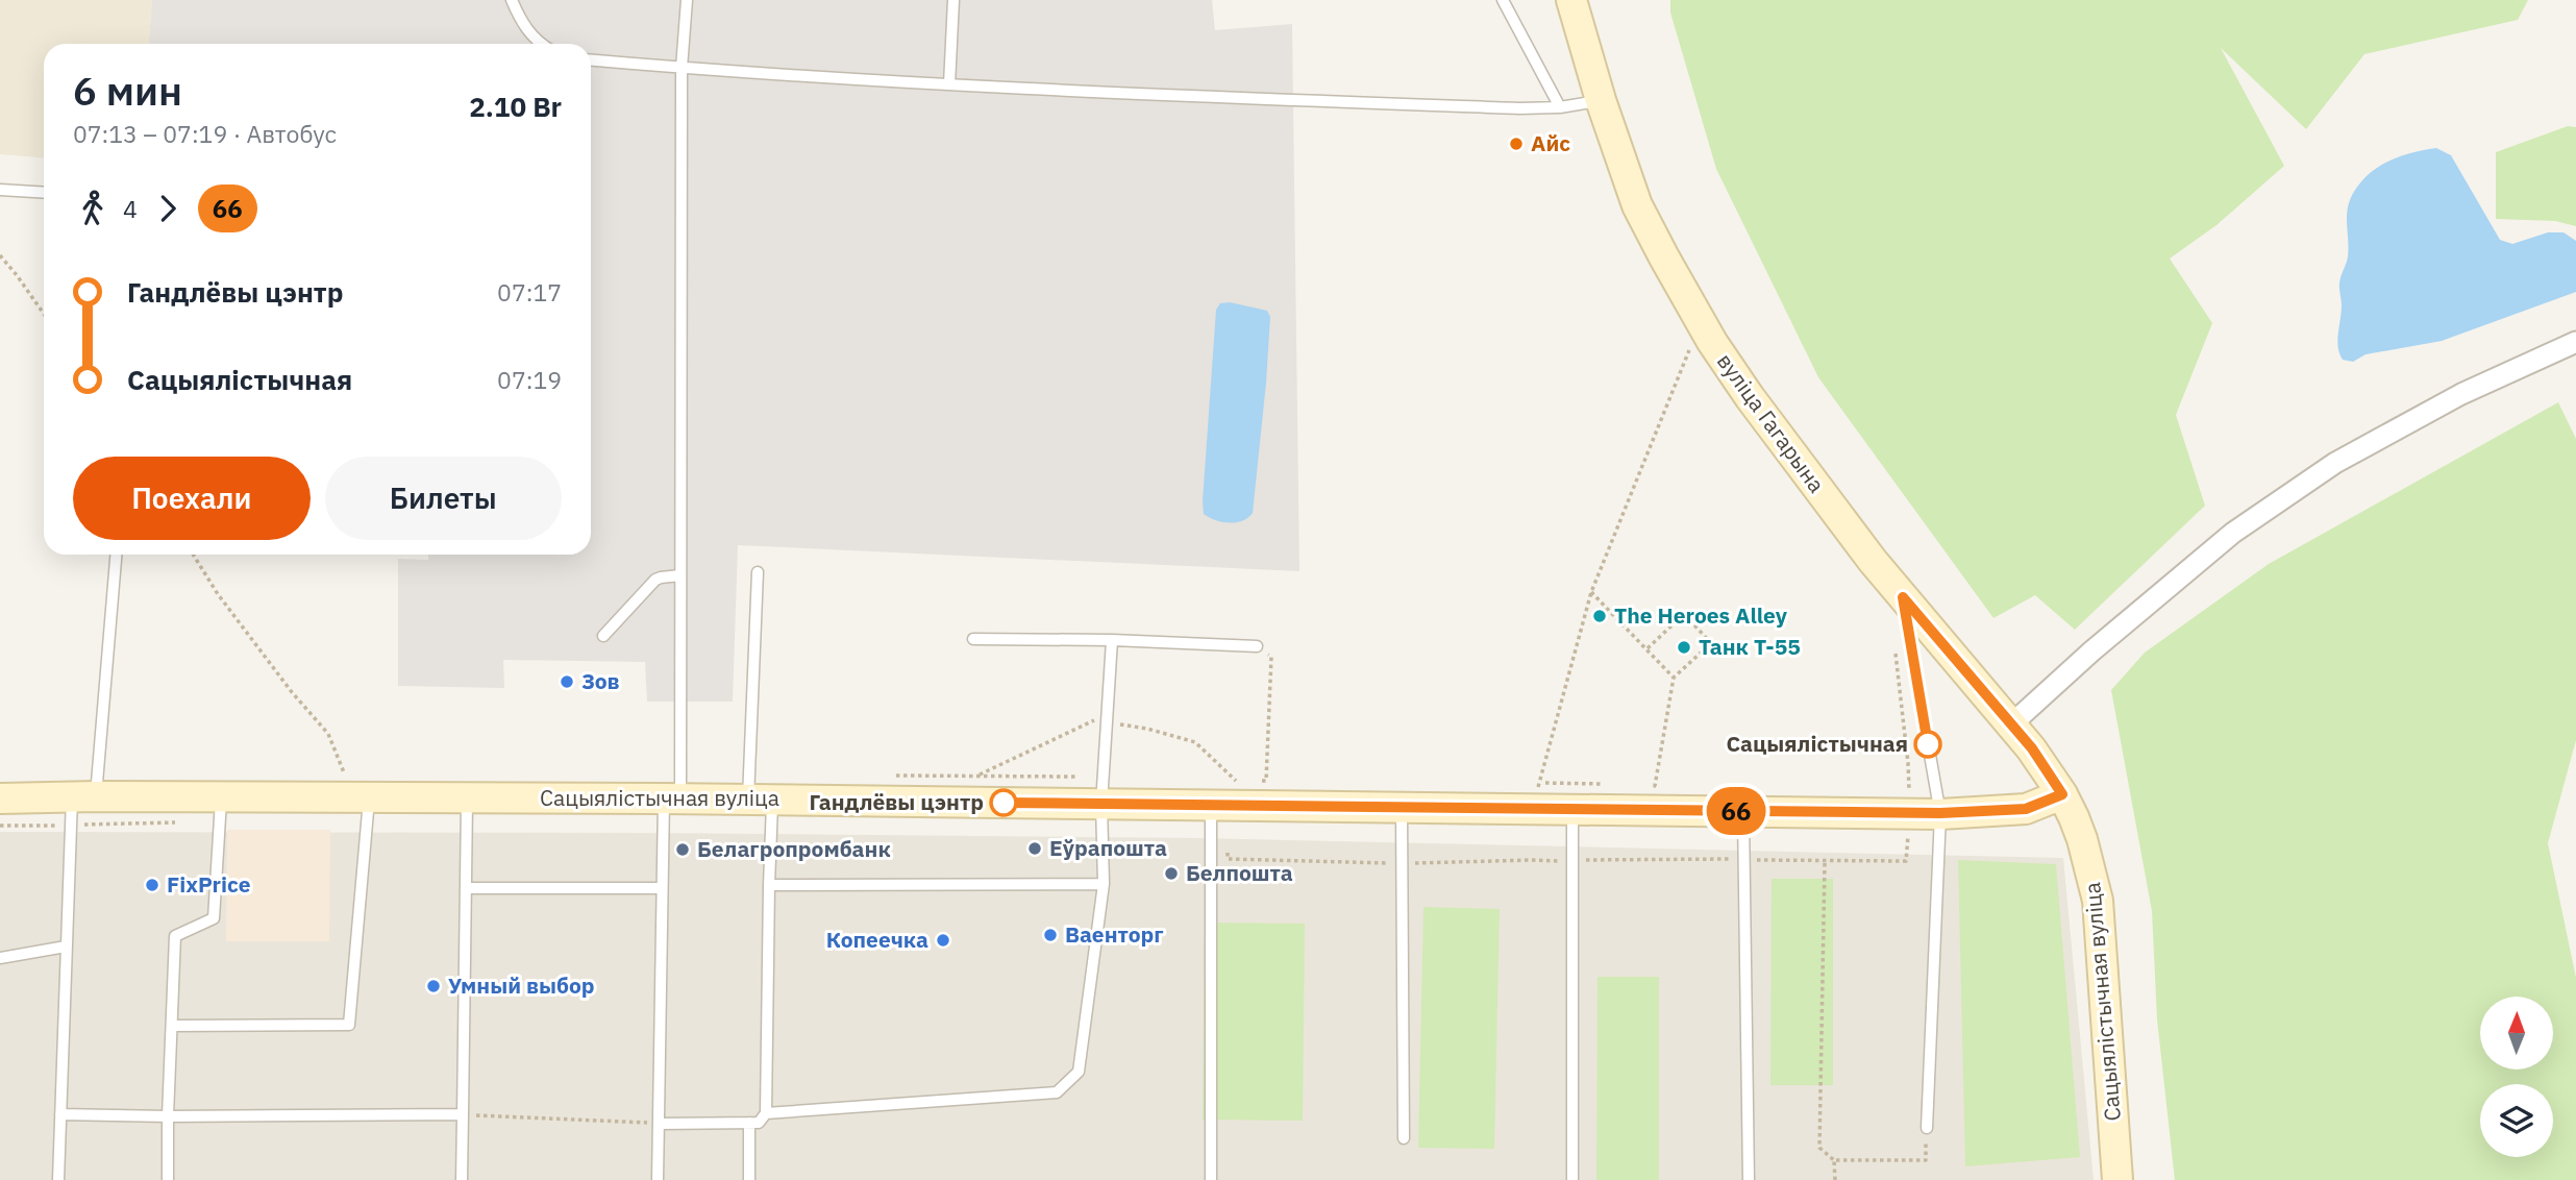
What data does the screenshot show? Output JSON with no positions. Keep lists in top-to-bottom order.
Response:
{
  "streets": {
    "main road": ["вуліца Гагарына", "Сацыялістычная вуліца"]
  },
  "crossings": [
    ["вуліца Гагарына", "Сацыялістычная вуліца"]
  ],
  "places": [
    "Айс",
    "The Heroes Alley",
    "Танк Т-55",
    "Зов",
    "Сацыялістычная",
    "Гандлёвы цэнтр",
    "Еўрапошта",
    "Белагропромбанк",
    "Белпошта",
    "FixPrice",
    "Ваенторг",
    "Копеечка",
    "Умный выбор"
  ],
  "lines": ["bus line 66"],
  "north": "top",
  "page": {
    "on_map": "66",
    "heading": ["6 мин", "07:13 – 07:19 · Автобус", "2.10 Br"],
    "legs": ["4", "66"],
    "list": [
      {
        "name": "Гандлёвы цэнтр",
        "value": "07:17"
      },
      {
        "name": "Сацыялістычная",
        "value": "07:19"
      }
    ],
    "buttons": ["Поехали", "Билеты"]
  }
}
